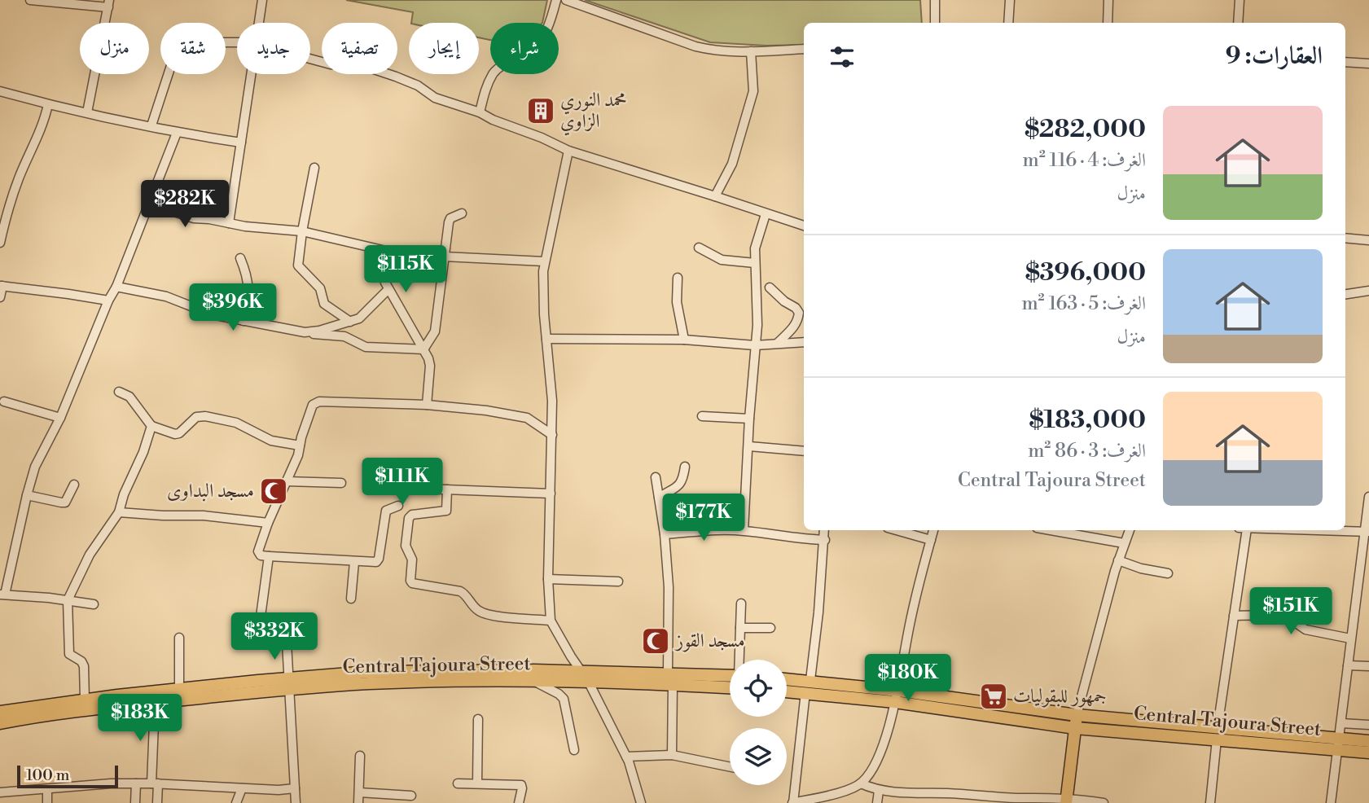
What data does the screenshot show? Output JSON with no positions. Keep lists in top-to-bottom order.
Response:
{
  "streets": {
    "main road": ["Central Tajoura Street"]
  },
  "places": {
    "building": ["محمد النوري الزاوي"],
    "mosque": ["مسجد البداوى", "مسجد القوز"],
    "supermarket": ["جمهور للبقوليات"]
  },
  "scale_bar": "100 m",
  "page": {
    "chip": [
      "شراء",
      "إيجار",
      "تصفية",
      "جديد",
      "شقة",
      "منزل"
    ],
    "heading": "العقارات: 9",
    "list": [
      {
        "name": "$282,000",
        "note": "الغرف: 4 · 116 m² · منزل"
      },
      {
        "name": "$396,000",
        "note": "الغرف: 5 · 163 m² · منزل"
      },
      {
        "name": "$183,000",
        "note": "الغرف: 3 · 86 m² · Central Tajoura Street"
      }
    ],
    "price": [
      "$282K",
      "$115K",
      "$396K",
      "$111K",
      "$177K",
      "$151K",
      "$332K",
      "$180K",
      "$183K"
    ],
    "scale": "100 m"
  }
}
